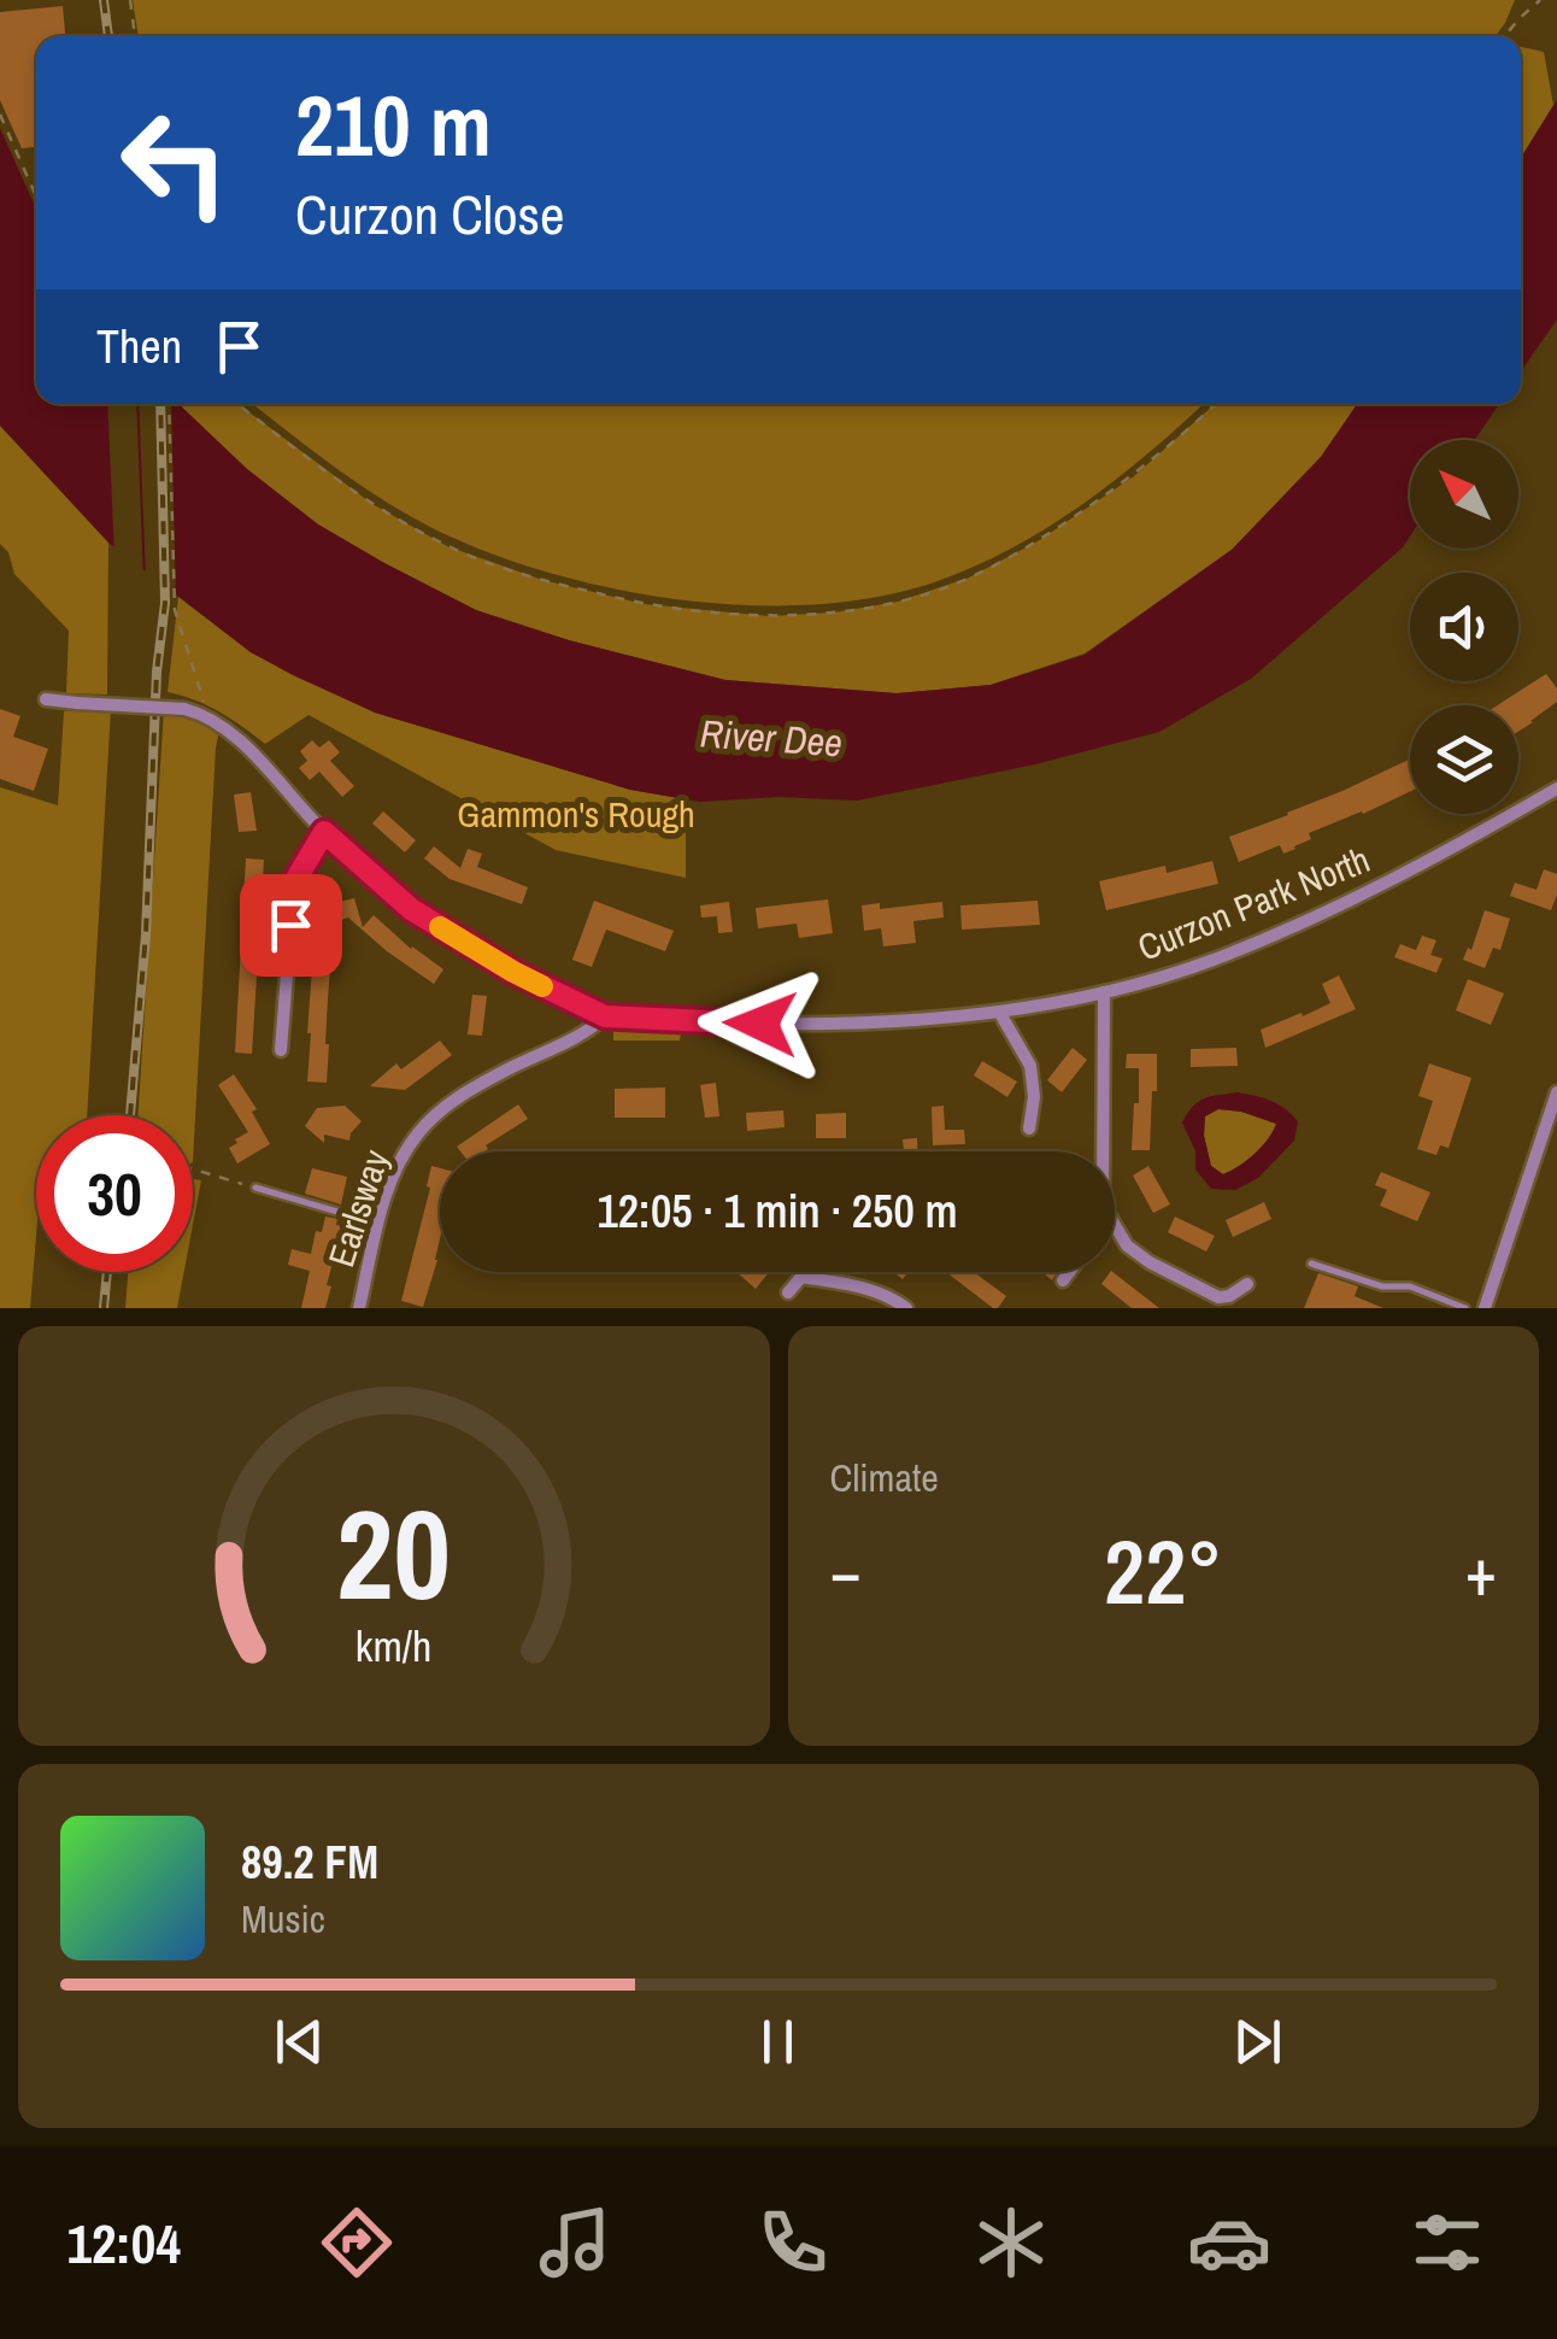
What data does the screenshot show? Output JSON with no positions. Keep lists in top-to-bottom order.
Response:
{
  "streets": {
    "street": ["Curzon Park North", "Earlsway"]
  },
  "crossings": [
    ["Curzon Park North", "Earlsway"]
  ],
  "water": ["River Dee"],
  "parks": ["Gammon's Rough"],
  "north": "top left",
  "page": {
    "turn": ["210 m", "Curzon Close"],
    "then": "Then",
    "limit": "30",
    "trip": "12:05 · 1 min · 250 m",
    "tile": "Climate",
    "heat": ["−", "22°", "+"],
    "song": ["89.2 FM", "Music"],
    "tabs": "12:04",
    "gauge": ["20", "km/h"]
  }
}
